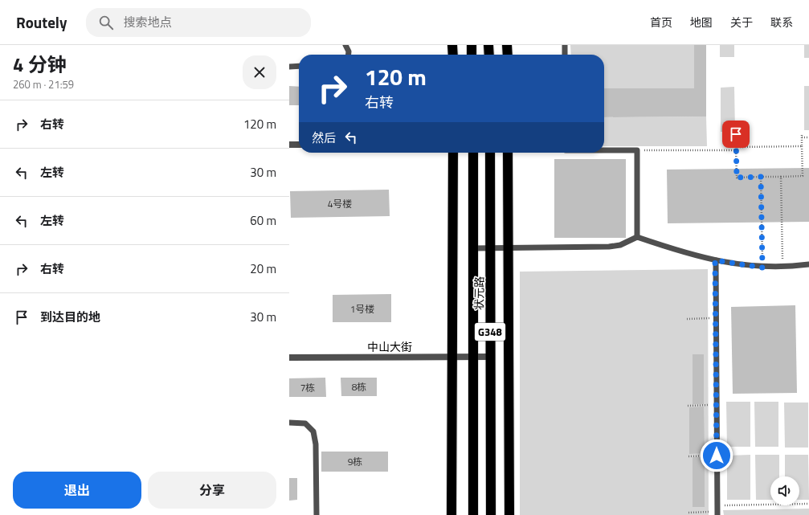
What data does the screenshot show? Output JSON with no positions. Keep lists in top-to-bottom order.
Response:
{
  "streets": {
    "highway": ["状元路", "G348"],
    "street": ["中山大街"]
  },
  "crossings": [
    ["状元路", "中山大街"]
  ],
  "house_numbers": [
    "4号楼",
    "1号楼",
    "8栋",
    "7栋",
    "9栋"
  ],
  "page": {
    "header": "Routely",
    "search": "搜索地点",
    "nav": [
      "首页",
      "地图",
      "关于",
      "联系"
    ],
    "heading": ["4 分钟", "260 m · 21:59"],
    "turn": ["120 m", "右转"],
    "list": [
      {
        "name": "右转",
        "value": "120 m"
      },
      {
        "name": "左转",
        "value": "30 m"
      },
      {
        "name": "左转",
        "value": "60 m"
      },
      {
        "name": "右转",
        "value": "20 m"
      },
      {
        "name": "到达目的地",
        "value": "30 m"
      }
    ],
    "then": "然后",
    "buttons": ["退出", "分享"]
  }
}
